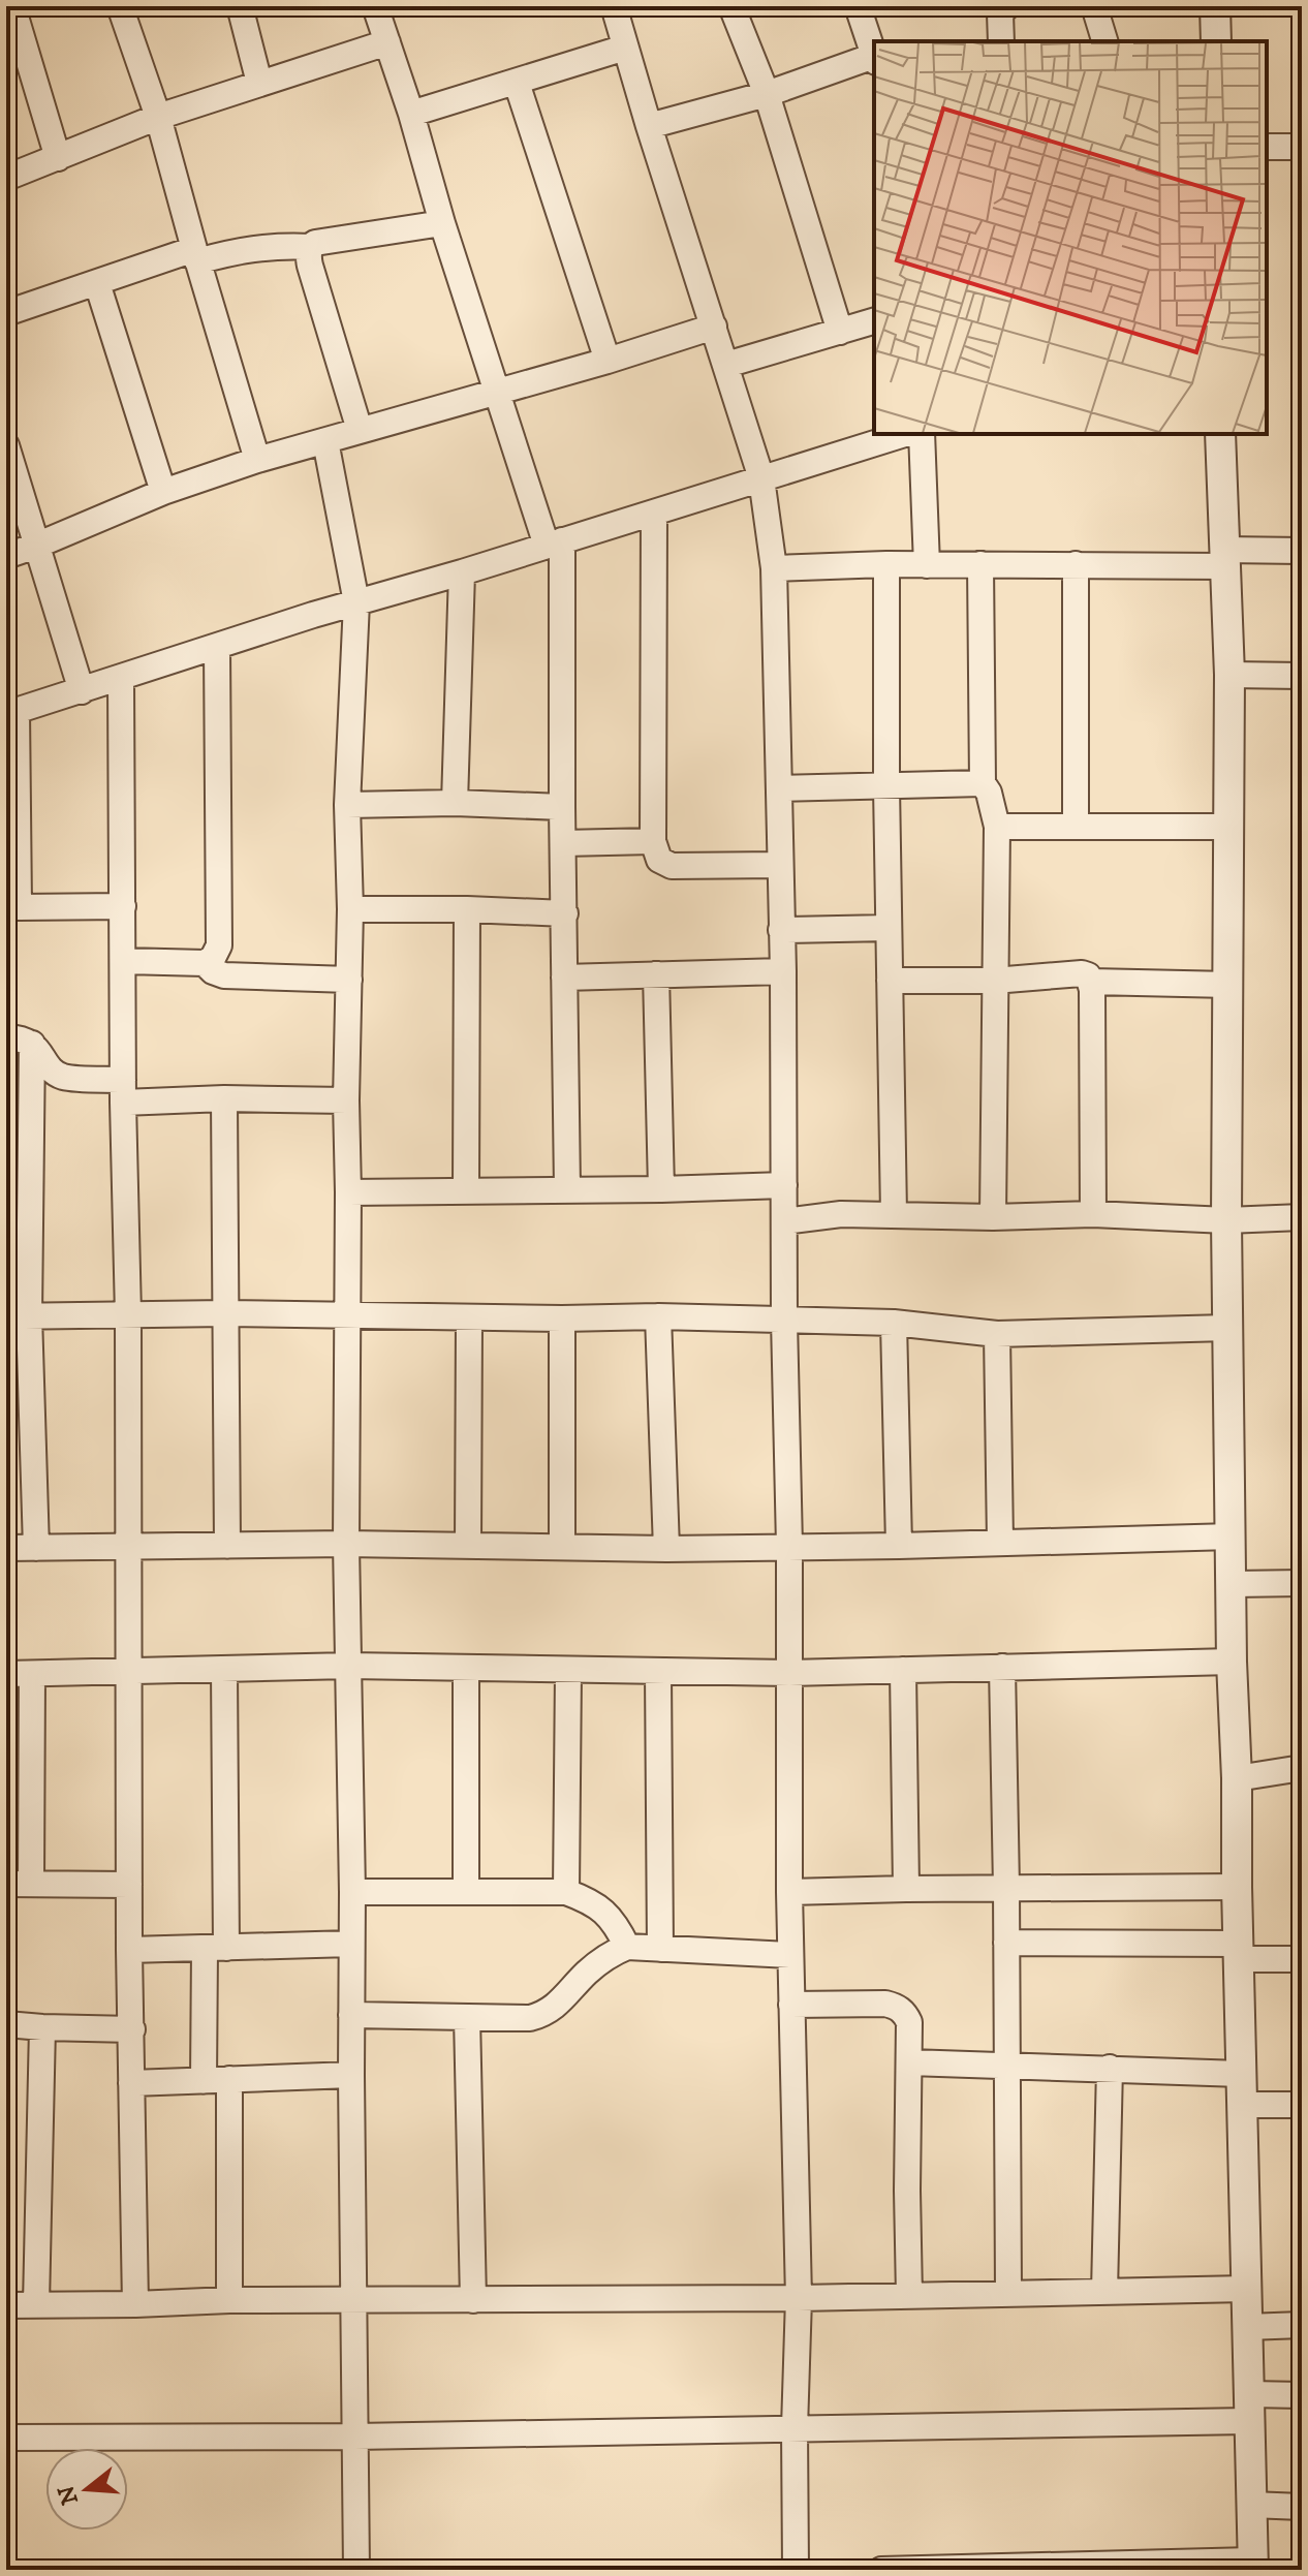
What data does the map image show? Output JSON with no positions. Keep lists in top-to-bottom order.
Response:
{
  "north": "left"
}
